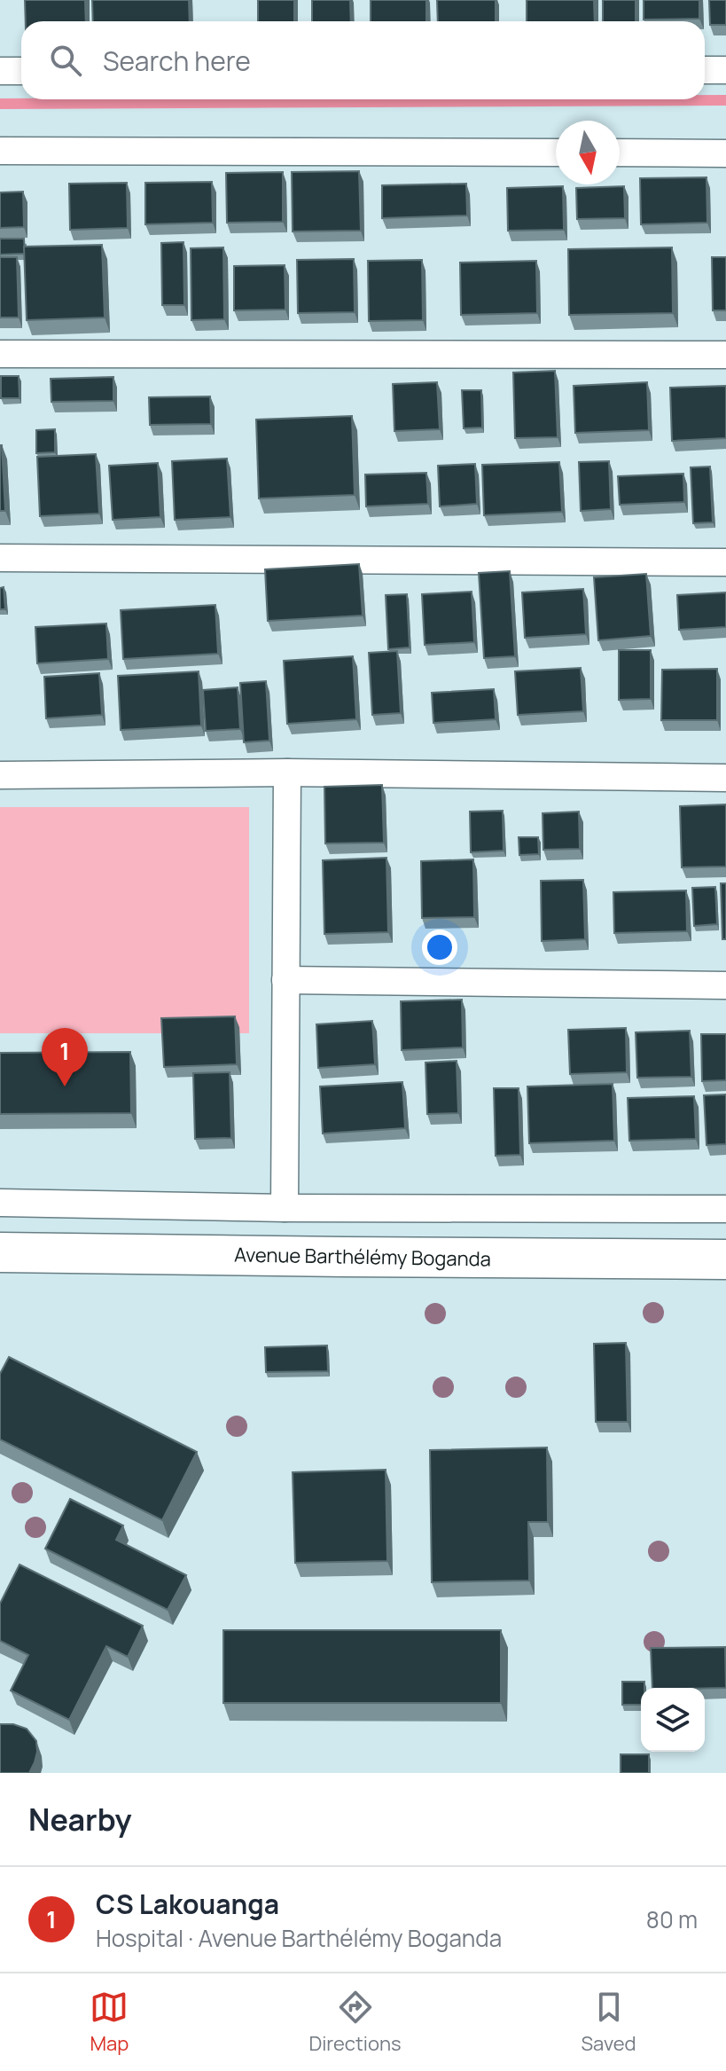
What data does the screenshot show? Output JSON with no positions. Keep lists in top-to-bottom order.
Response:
{
  "streets": {
    "main road": ["Avenue Barthélémy Boganda"]
  },
  "north": "bottom",
  "page": {
    "search": "Search here",
    "pins": "1",
    "heading": "Nearby",
    "list": [
      {
        "mark": "1",
        "name": "CS Lakouanga",
        "note": "Hospital · Avenue Barthélémy Boganda",
        "value": "80 m"
      }
    ],
    "nav": ["Map", "Directions", "Saved"]
  }
}
